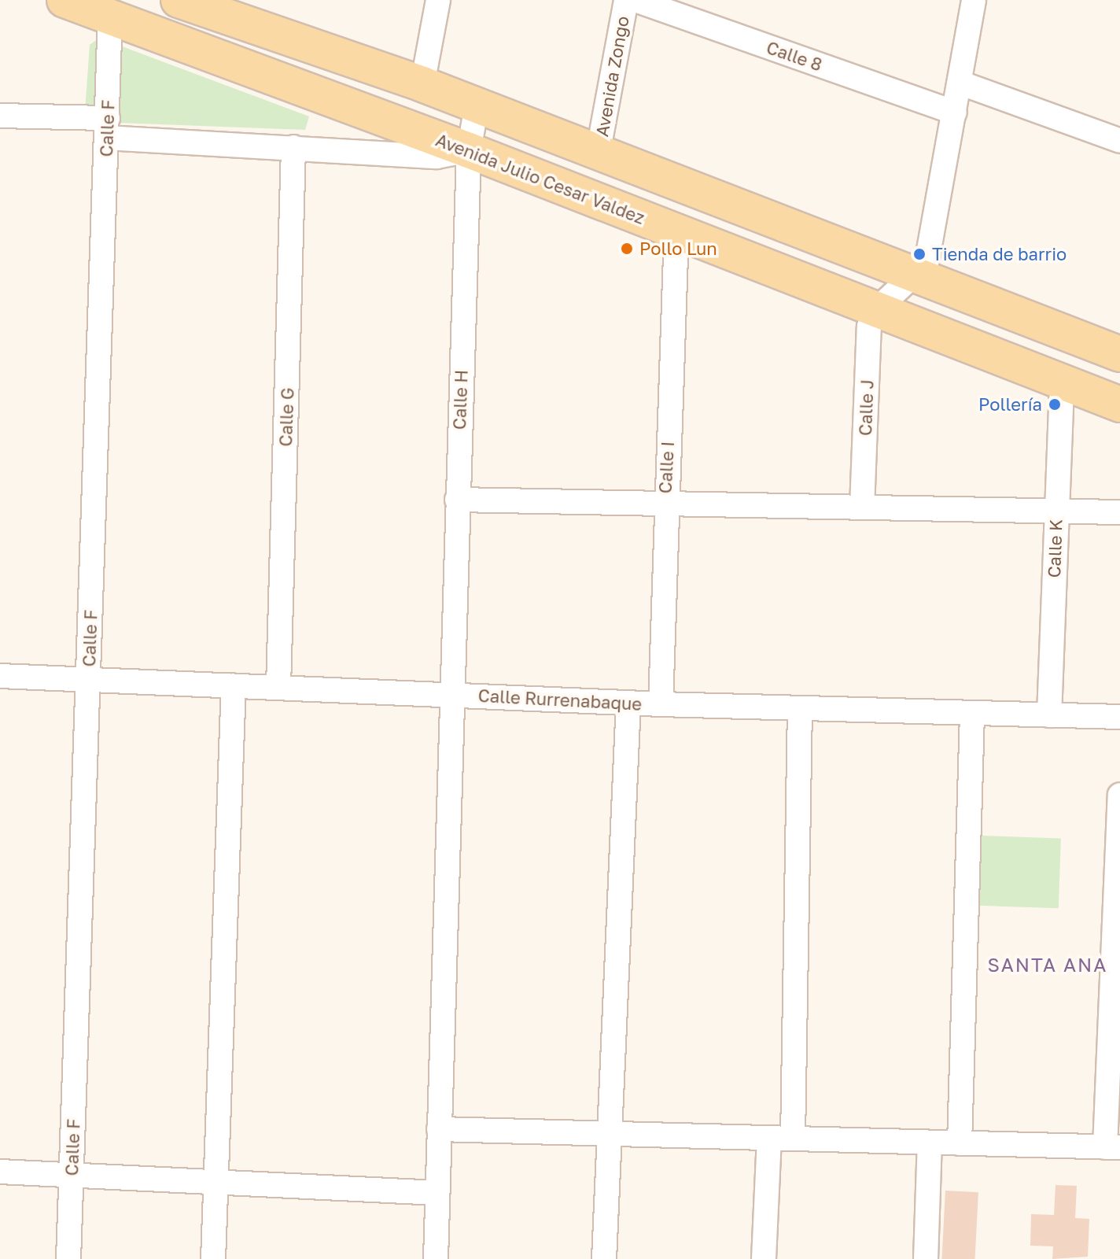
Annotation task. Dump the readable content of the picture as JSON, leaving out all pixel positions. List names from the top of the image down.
{
  "streets": {
    "main road": ["Avenida Julio Cesar Valdez"],
    "street": [
      "Calle 8",
      "Avenida Zongo",
      "Calle F",
      "Calle H",
      "Calle J",
      "Calle G",
      "Calle I",
      "Calle K",
      "Calle Rurrenabaque"
    ]
  },
  "crossings": [
    ["Calle F", "Avenida Julio Cesar Valdez"],
    ["Calle F", "Calle Rurrenabaque"],
    ["Avenida Julio Cesar Valdez", "Calle H"],
    ["Avenida Julio Cesar Valdez", "Calle J"],
    ["Avenida Julio Cesar Valdez", "Calle I"],
    ["Avenida Julio Cesar Valdez", "Calle K"],
    ["Calle H", "Calle Rurrenabaque"],
    ["Calle G", "Calle Rurrenabaque"],
    ["Calle I", "Calle Rurrenabaque"],
    ["Calle K", "Calle Rurrenabaque"]
  ],
  "districts": ["SANTA ANA"],
  "places": ["Pollo Lun", "Tienda de barrio", "Pollería"]
}
